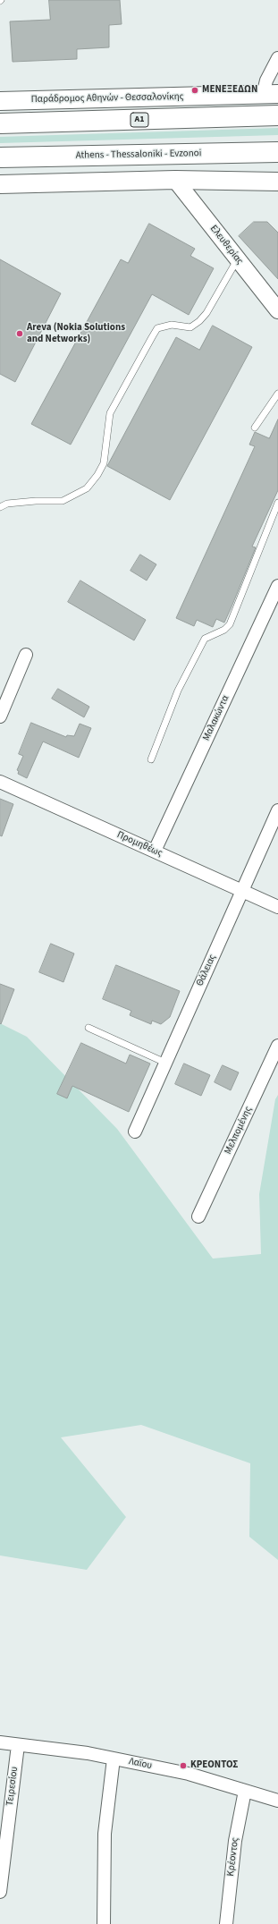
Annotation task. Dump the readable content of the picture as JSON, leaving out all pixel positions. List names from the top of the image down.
{
  "streets": {
    "highway": ["Α1", "Athens - Thessaloniki - Evzonoi"],
    "main road": ["Παράδρομος Αθηνών - Θεσσαλονίκης"],
    "street": [
      "Ελευθερίας",
      "Μαλακώντα",
      "Προμηθέως",
      "Θάλειας",
      "Μελπομένης",
      "Λαϊου",
      "Τειρεσίου",
      "Κρέοντος"
    ]
  },
  "crossings": [
    ["Μαλακώντα", "Προμηθέως"],
    ["Προμηθέως", "Θάλειας"],
    ["Λαϊου", "Τειρεσίου"],
    ["Λαϊου", "Κρέοντος"]
  ],
  "places": ["ΜΕΝΕΞΕΔΩΝ", "Areva (Nokia Solutions and Networks)", "ΚΡΕΟΝΤΟΣ"]
}
